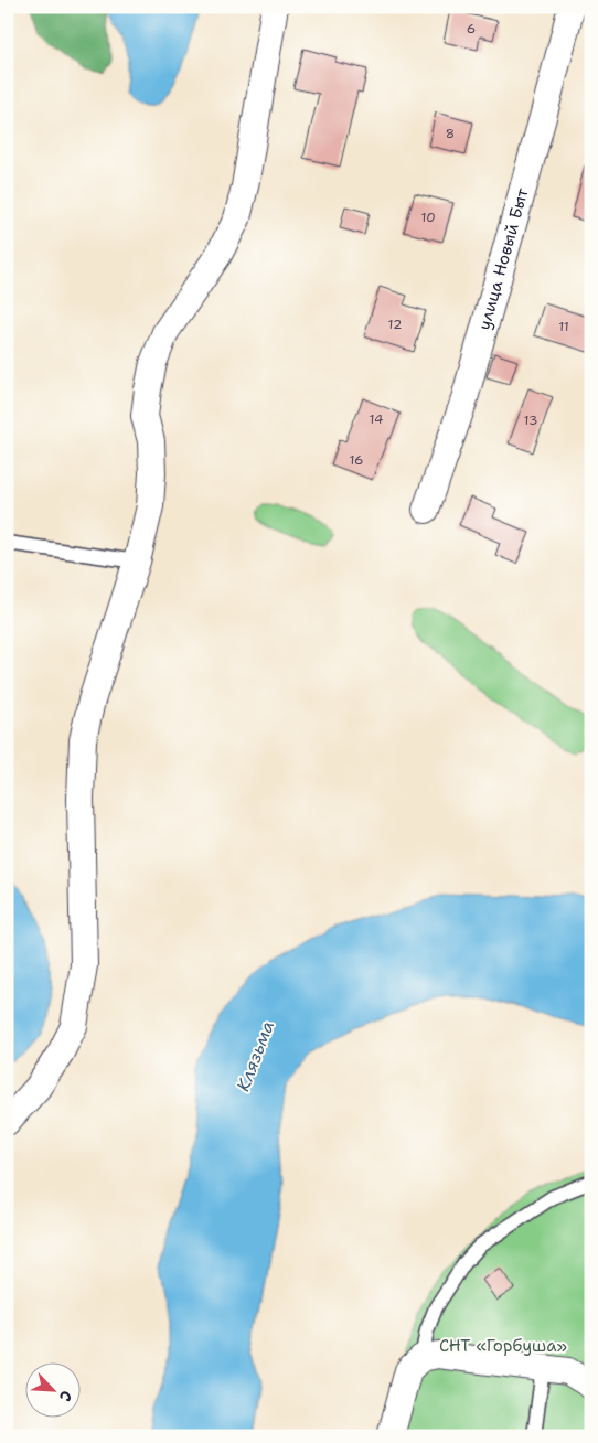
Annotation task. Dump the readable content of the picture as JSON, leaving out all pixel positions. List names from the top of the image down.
{
  "streets": {
    "street": ["улица Новый Быт"]
  },
  "water": ["Клязьма"],
  "parks": ["СНТ «Горбуша»"],
  "house_numbers": [
    "6",
    "8",
    "10",
    "12",
    "11",
    "14",
    "13",
    "16"
  ],
  "north": "bottom right"
}
